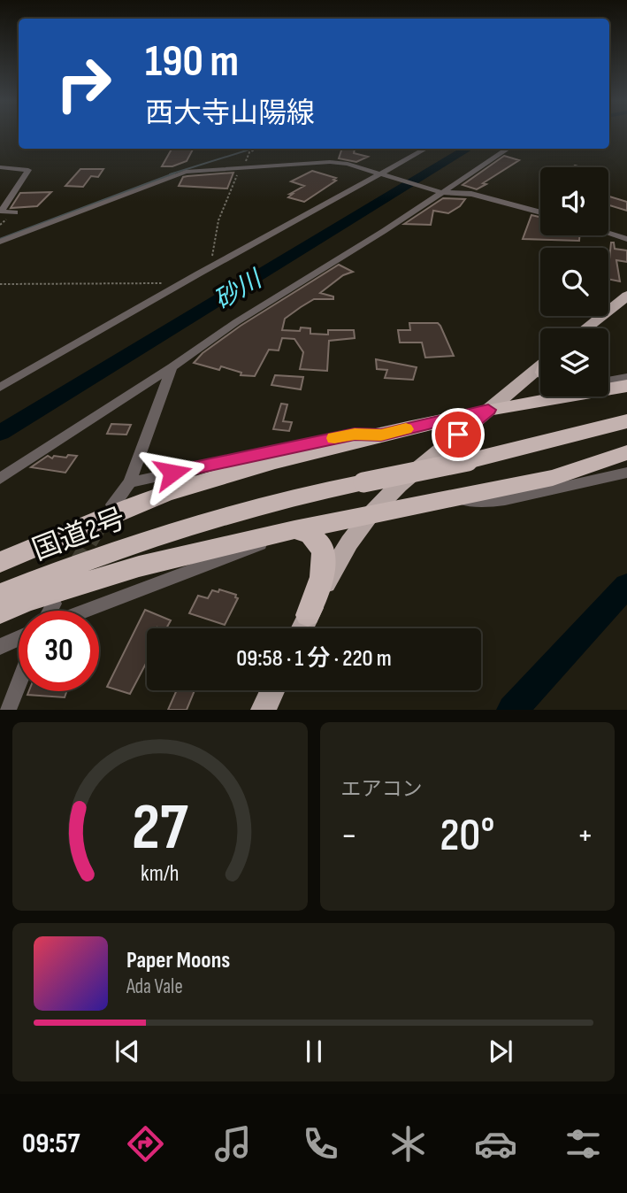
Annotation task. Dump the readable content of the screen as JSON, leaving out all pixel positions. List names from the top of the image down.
{
  "streets": {
    "highway": ["国道2号"]
  },
  "water": ["砂川"],
  "page": {
    "turn": ["190 m", "西大寺山陽線"],
    "limit": "30",
    "trip": "09:58 · 1 分 · 220 m",
    "tile": "エアコン",
    "heat": ["−", "20°", "+"],
    "song": ["Paper Moons", "Ada Vale"],
    "tabs": "09:57",
    "gauge": ["27", "km/h"]
  }
}
